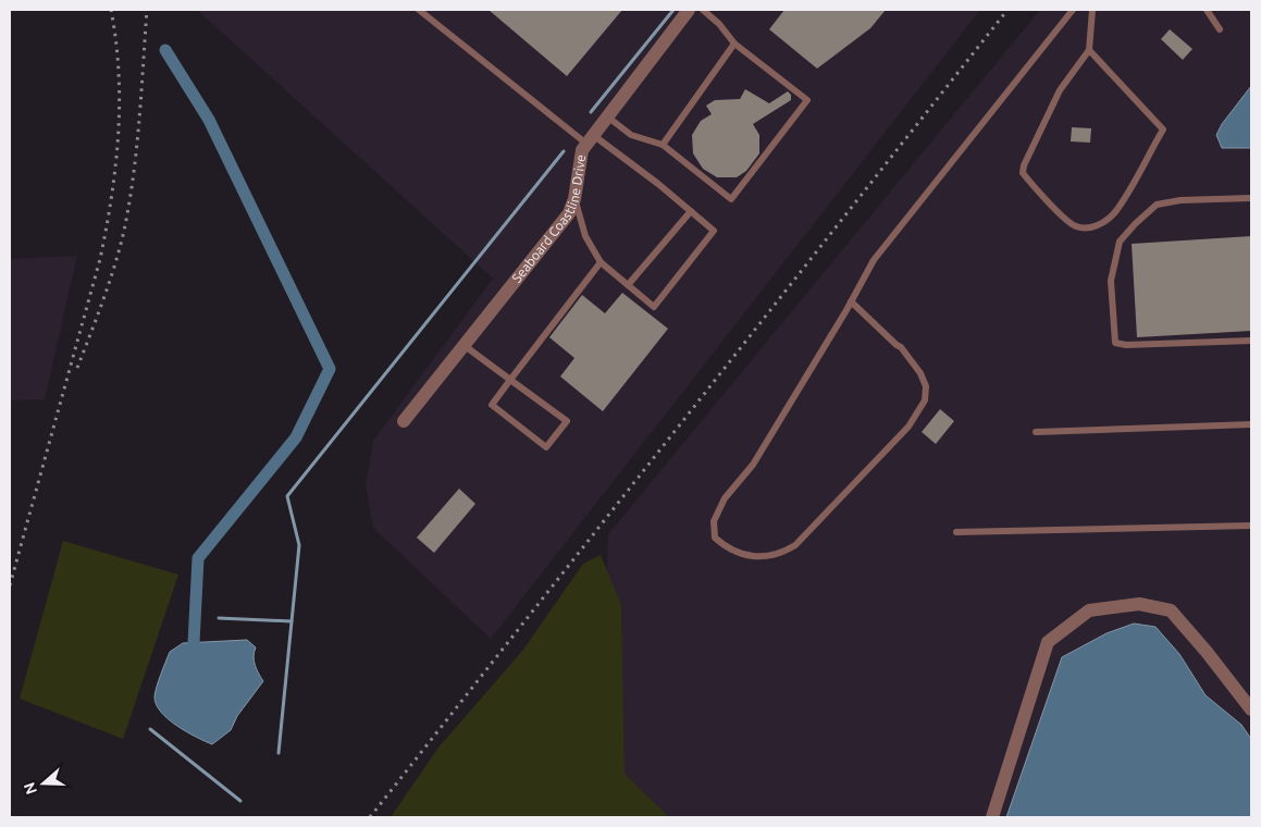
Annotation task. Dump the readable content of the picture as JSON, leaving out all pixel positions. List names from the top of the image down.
{
  "streets": {
    "street": ["Seaboard Coastline Drive"]
  },
  "north": "left"
}
